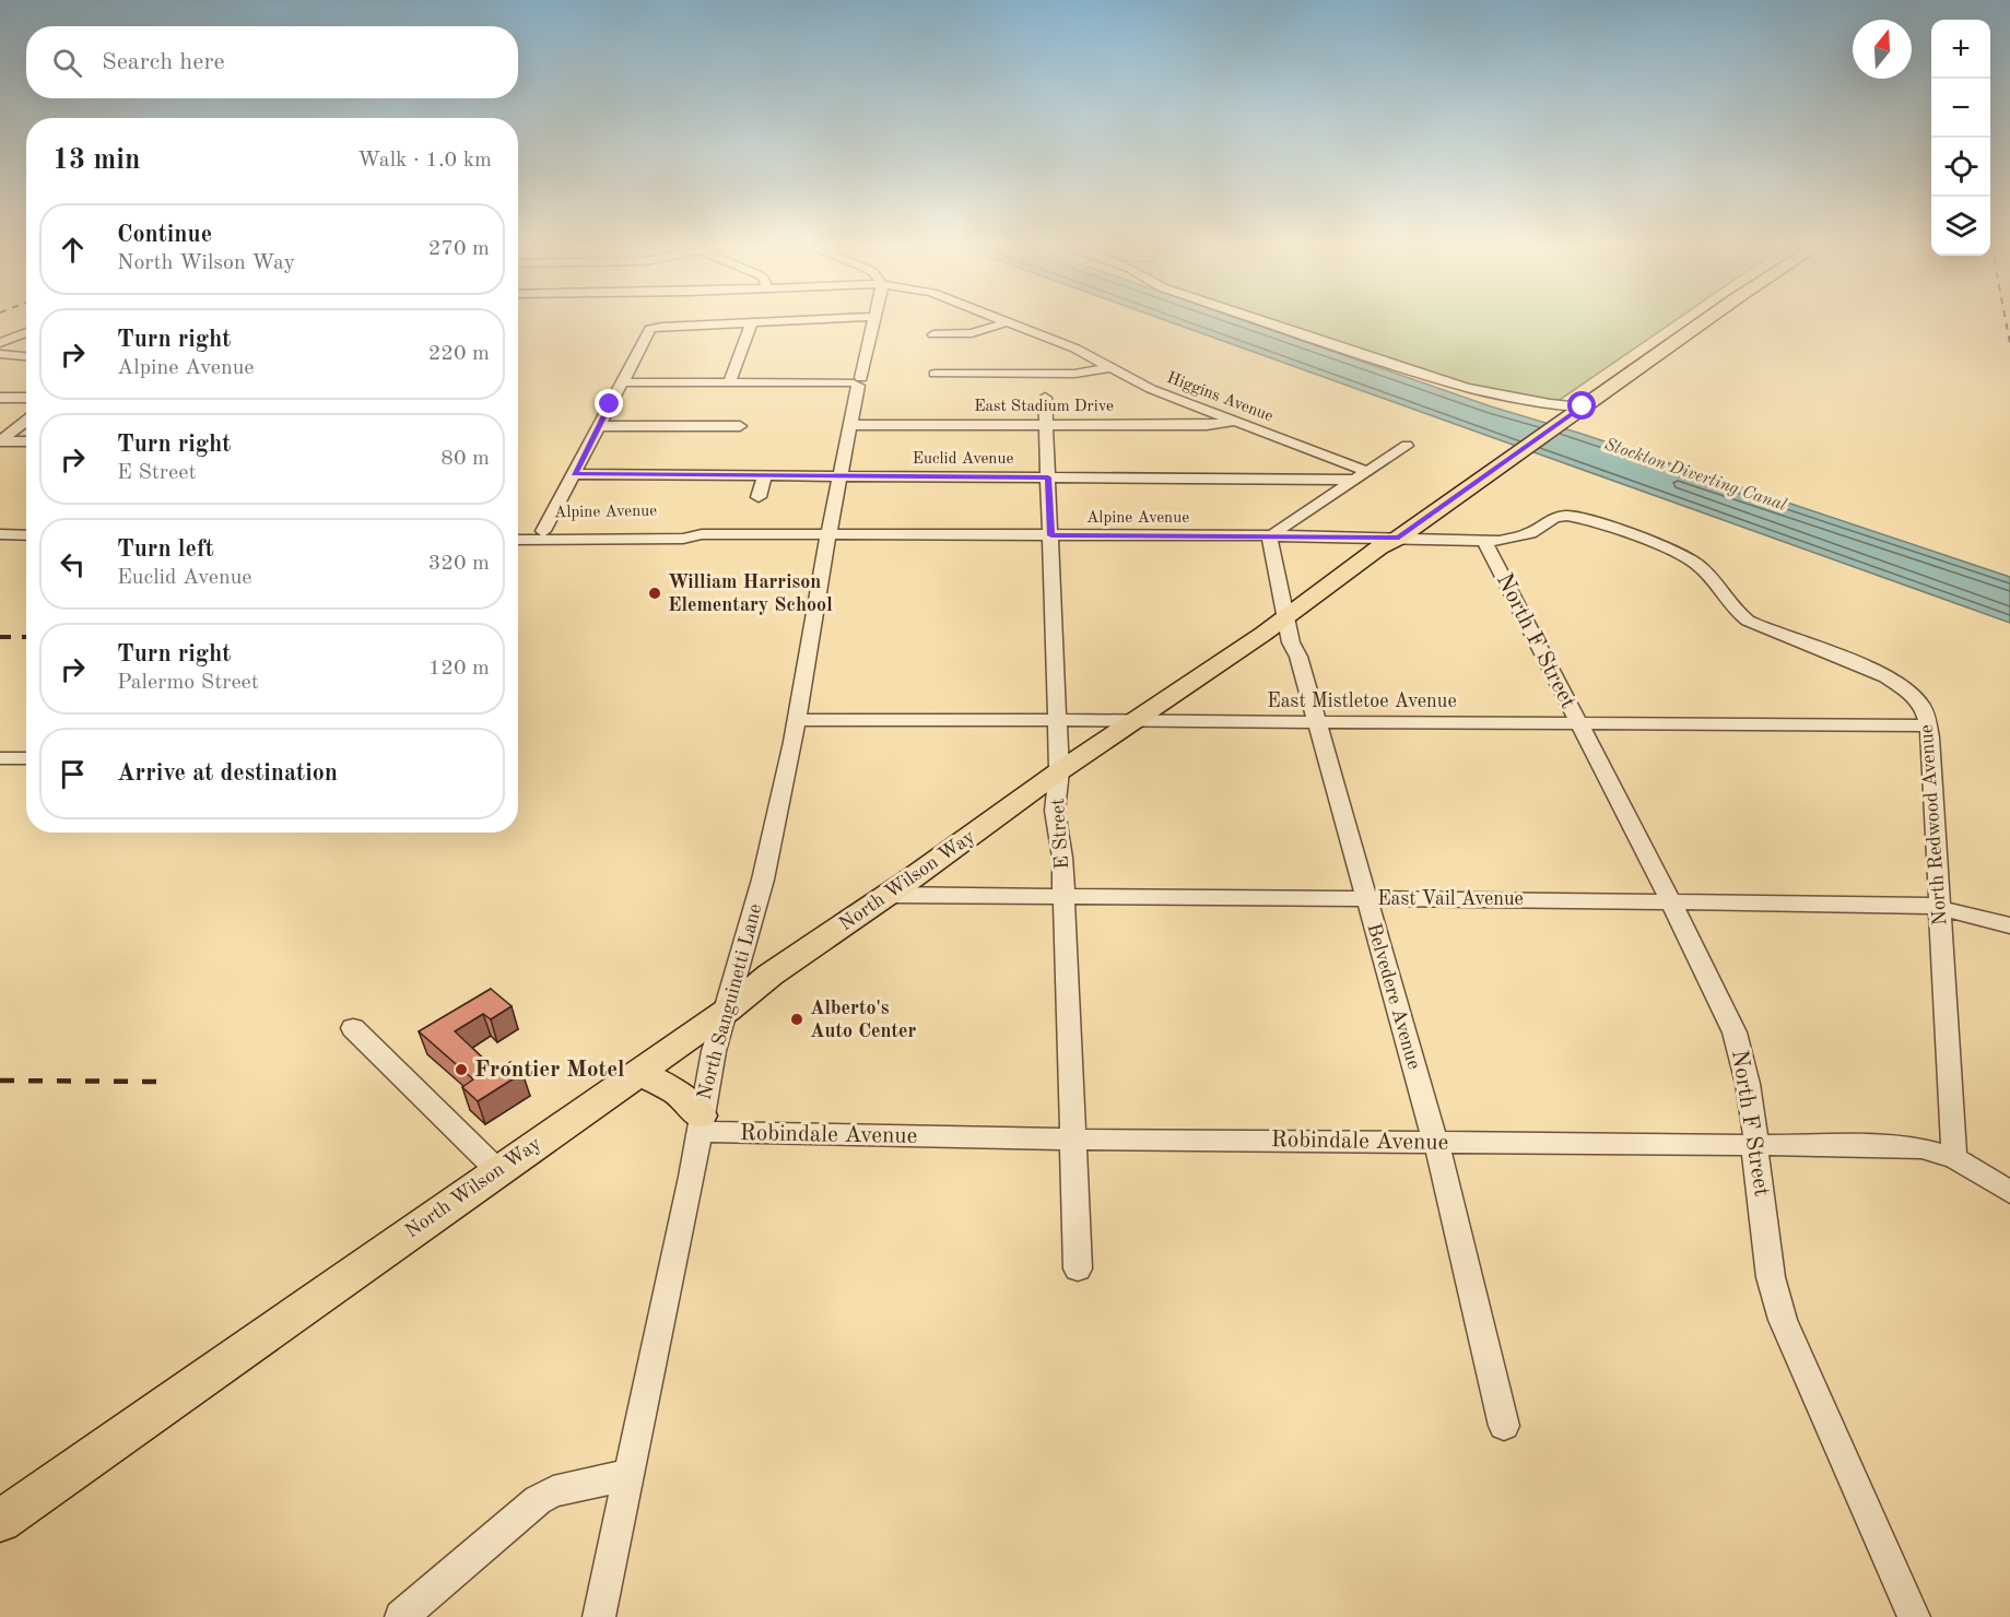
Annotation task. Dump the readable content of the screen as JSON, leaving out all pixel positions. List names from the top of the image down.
{
  "streets": {
    "main road": ["North Wilson Way"],
    "street": [
      "Higgins Avenue",
      "East Stadium Drive",
      "Euclid Avenue",
      "Alpine Avenue",
      "North F Street",
      "East Mistletoe Avenue",
      "North Redwood Avenue",
      "E Street",
      "East Vail Avenue",
      "Belvedere Avenue",
      "North Sanguinetti Lane",
      "Robindale Avenue"
    ]
  },
  "crossings": [
    ["Higgins Avenue", "East Stadium Drive"],
    ["Higgins Avenue", "Euclid Avenue"],
    ["East Stadium Drive", "E Street"],
    ["East Stadium Drive", "North Sanguinetti Lane"],
    ["Euclid Avenue", "E Street"],
    ["Euclid Avenue", "North Sanguinetti Lane"],
    ["Alpine Avenue", "North F Street"],
    ["Alpine Avenue", "North Redwood Avenue"],
    ["Alpine Avenue", "E Street"],
    ["Alpine Avenue", "North Wilson Way"],
    ["Alpine Avenue", "Belvedere Avenue"],
    ["Alpine Avenue", "North Sanguinetti Lane"],
    ["North F Street", "East Mistletoe Avenue"],
    ["North F Street", "East Vail Avenue"],
    ["North F Street", "Robindale Avenue"],
    ["East Mistletoe Avenue", "North Redwood Avenue"],
    ["East Mistletoe Avenue", "E Street"],
    ["East Mistletoe Avenue", "North Wilson Way"],
    ["East Mistletoe Avenue", "Belvedere Avenue"],
    ["East Mistletoe Avenue", "North Sanguinetti Lane"],
    ["North Redwood Avenue", "East Vail Avenue"],
    ["North Redwood Avenue", "Robindale Avenue"],
    ["E Street", "North Wilson Way"],
    ["E Street", "East Vail Avenue"],
    ["E Street", "Robindale Avenue"],
    ["North Wilson Way", "East Vail Avenue"],
    ["North Wilson Way", "Belvedere Avenue"],
    ["North Wilson Way", "North Sanguinetti Lane"],
    ["East Vail Avenue", "Belvedere Avenue"],
    ["Belvedere Avenue", "Robindale Avenue"],
    ["North Sanguinetti Lane", "Robindale Avenue"]
  ],
  "water": ["Stockton Diverting Canal"],
  "places": ["William Harrison Elementary School", "Alberto's Auto Center", "Frontier Motel"],
  "north": "top",
  "page": {
    "map_buttons": ["+", "−"],
    "search": "Search here",
    "heading": ["13 min", "Walk · 1.0 km"],
    "list": [
      ["Continue", "North Wilson Way", "270 m"],
      ["Turn right", "Alpine Avenue", "220 m"],
      ["Turn right", "E Street", "80 m"],
      ["Turn left", "Euclid Avenue", "320 m"],
      ["Turn right", "Palermo Street", "120 m"],
      "Arrive at destination"
    ]
  }
}
